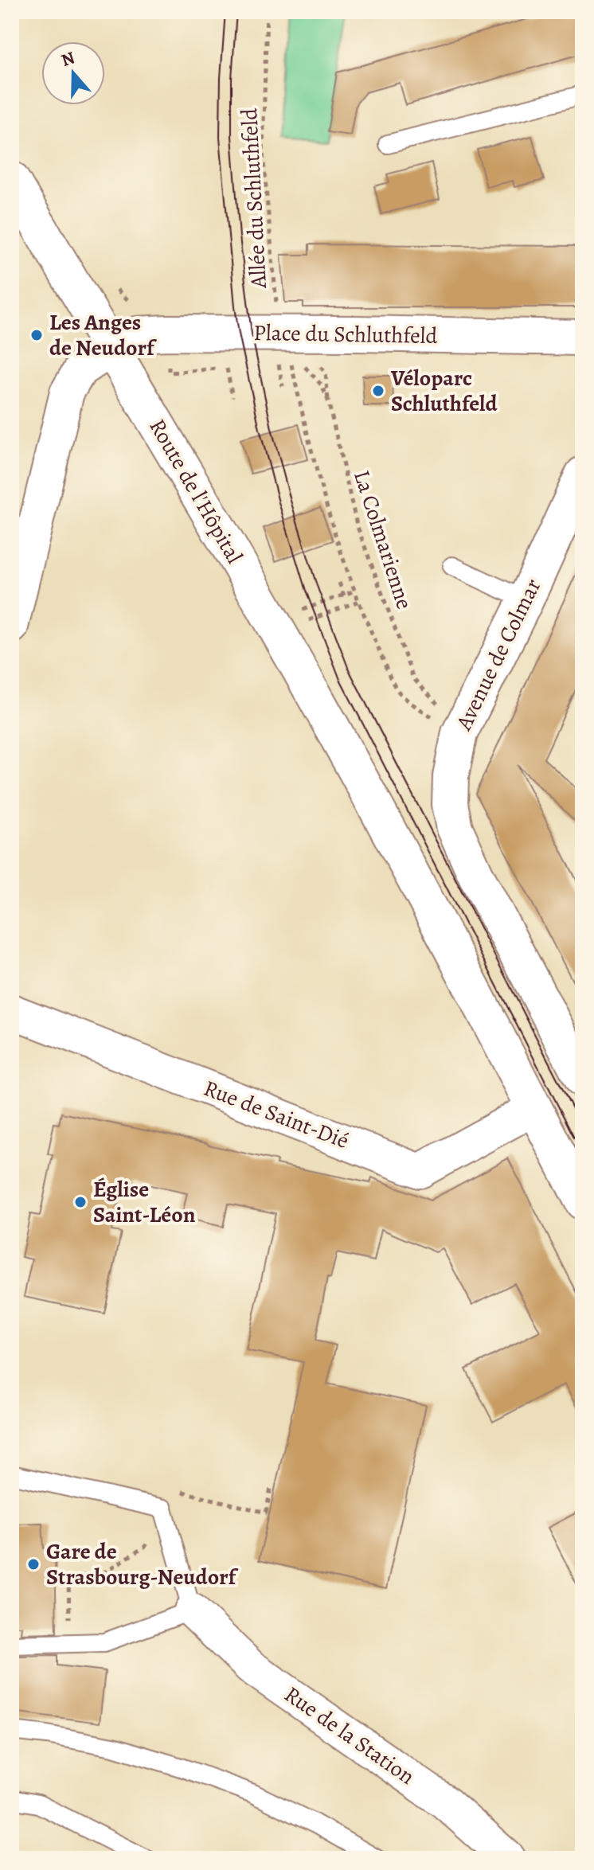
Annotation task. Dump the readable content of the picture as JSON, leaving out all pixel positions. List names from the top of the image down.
{
  "streets": {
    "main road": ["Place du Schluthfeld", "Route de l'Hôpital", "Avenue de Colmar"],
    "street": ["Rue de Saint-Dié", "Rue de la Station"],
    "path": ["Allée du Schluthfeld", "La Colmarienne"]
  },
  "crossings": [
    ["Place du Schluthfeld", "Route de l'Hôpital"],
    ["Route de l'Hôpital", "Rue de Saint-Dié"],
    ["La Colmarienne", "Avenue de Colmar"]
  ],
  "places": [
    "Les Anges de Neudorf",
    "Véloparc Schluthfeld",
    "Église Saint-Léon",
    "Gare de Strasbourg-Neudorf"
  ],
  "north": "top"
}
